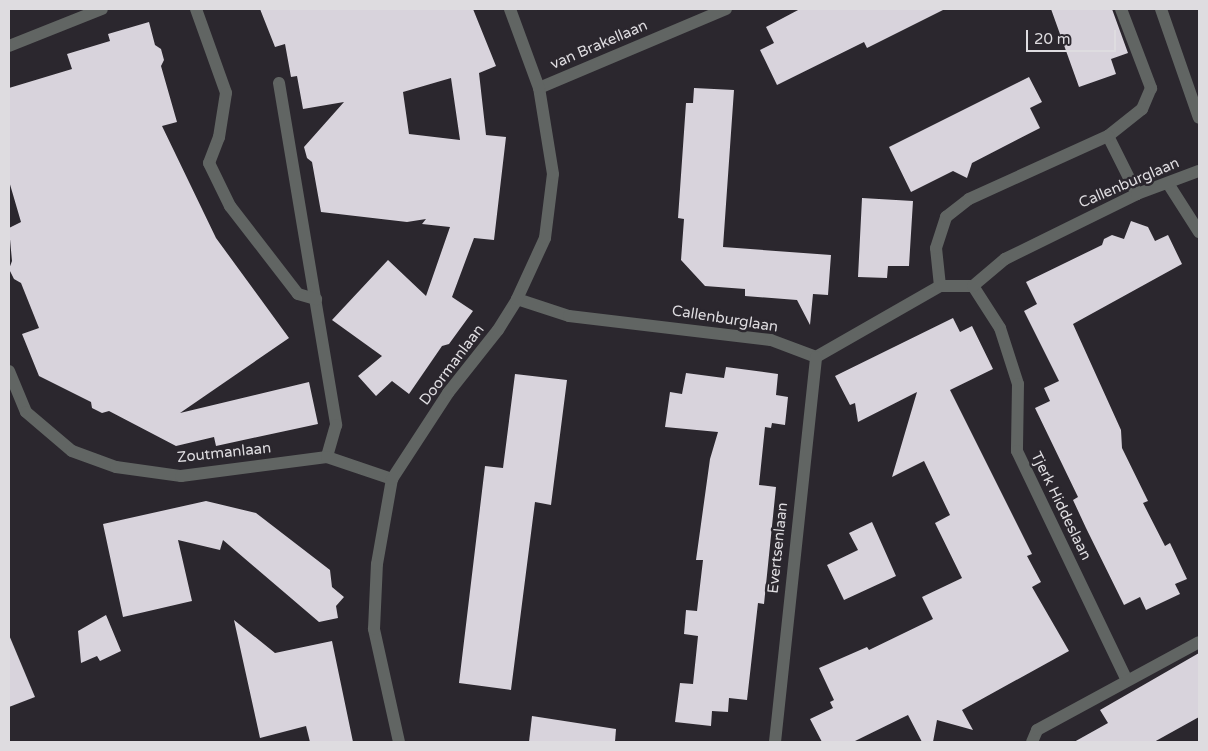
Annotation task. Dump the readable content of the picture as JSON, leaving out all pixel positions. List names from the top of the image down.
{
  "streets": {
    "street": [
      "van Brakellaan",
      "Callenburglaan",
      "Doormanlaan",
      "Zoutmanlaan",
      "Tjerk Hiddeslaan",
      "Evertsenlaan"
    ]
  },
  "crossings": [
    ["van Brakellaan", "Doormanlaan"],
    ["Callenburglaan", "Doormanlaan"],
    ["Callenburglaan", "Tjerk Hiddeslaan"],
    ["Callenburglaan", "Evertsenlaan"],
    ["Doormanlaan", "Zoutmanlaan"]
  ],
  "scale_bar": "20 m"
}
